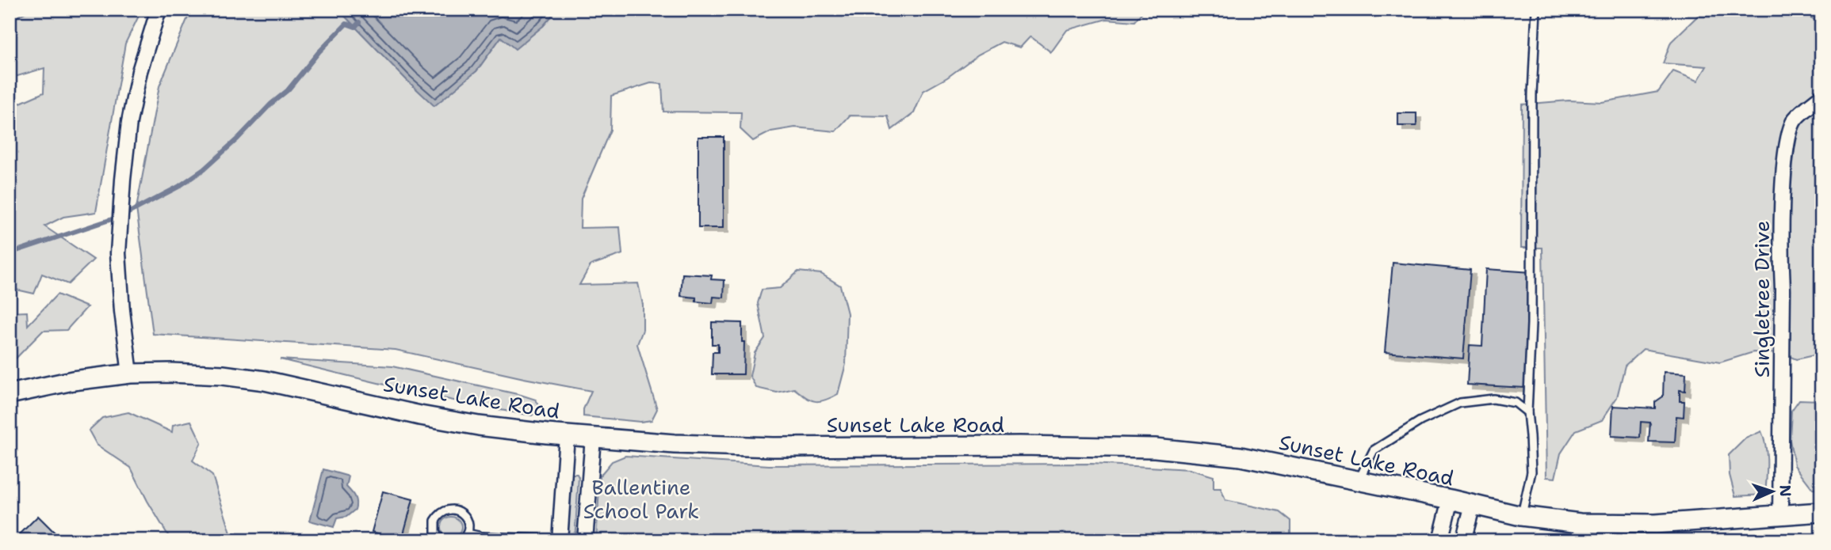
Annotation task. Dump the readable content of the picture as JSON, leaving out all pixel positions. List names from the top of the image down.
{
  "streets": {
    "main road": ["Sunset Lake Road"],
    "street": ["Singletree Drive"]
  },
  "crossings": [
    ["Singletree Drive", "Sunset Lake Road"]
  ],
  "parks": ["Ballentine School Park"],
  "north": "right"
}
